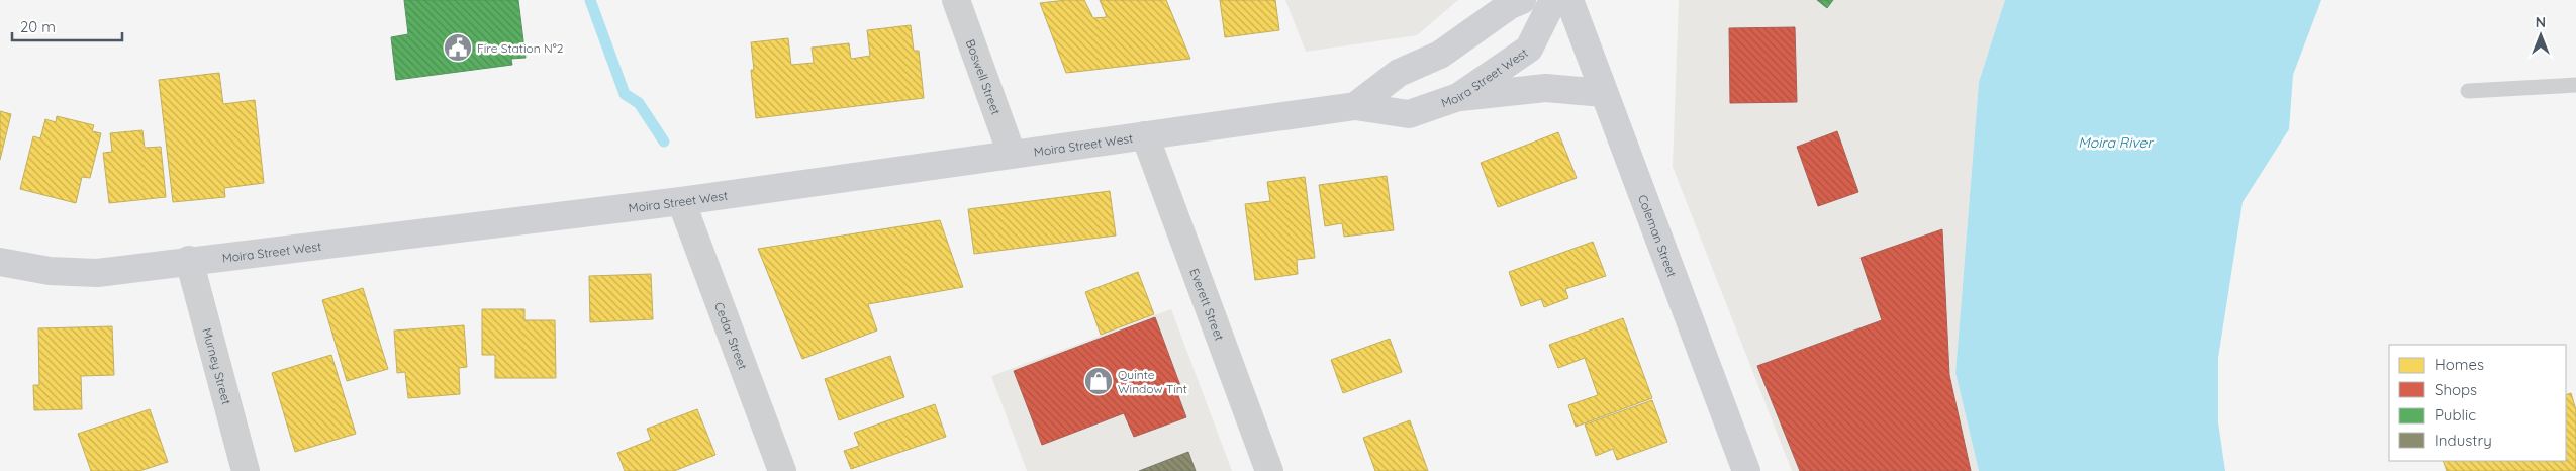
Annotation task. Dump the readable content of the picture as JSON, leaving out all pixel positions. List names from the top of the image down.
{
  "streets": {
    "main road": ["Moira Street West", "Coleman Street"],
    "street": [
      "Boswell Street",
      "Everett Street",
      "Cedar Street",
      "Murney Street"
    ]
  },
  "crossings": [
    ["Moira Street West", "Boswell Street"],
    ["Moira Street West", "Everett Street"],
    ["Moira Street West", "Cedar Street"],
    ["Moira Street West", "Murney Street"]
  ],
  "water": ["Moira River"],
  "places": {
    "public building": ["Fire Station N°2"],
    "shop": ["Quinte Window Tint"]
  },
  "legend": [
    "Homes",
    "Shops",
    "Public",
    "Industry"
  ],
  "scale_bar": "20 m",
  "north": "top"
}
